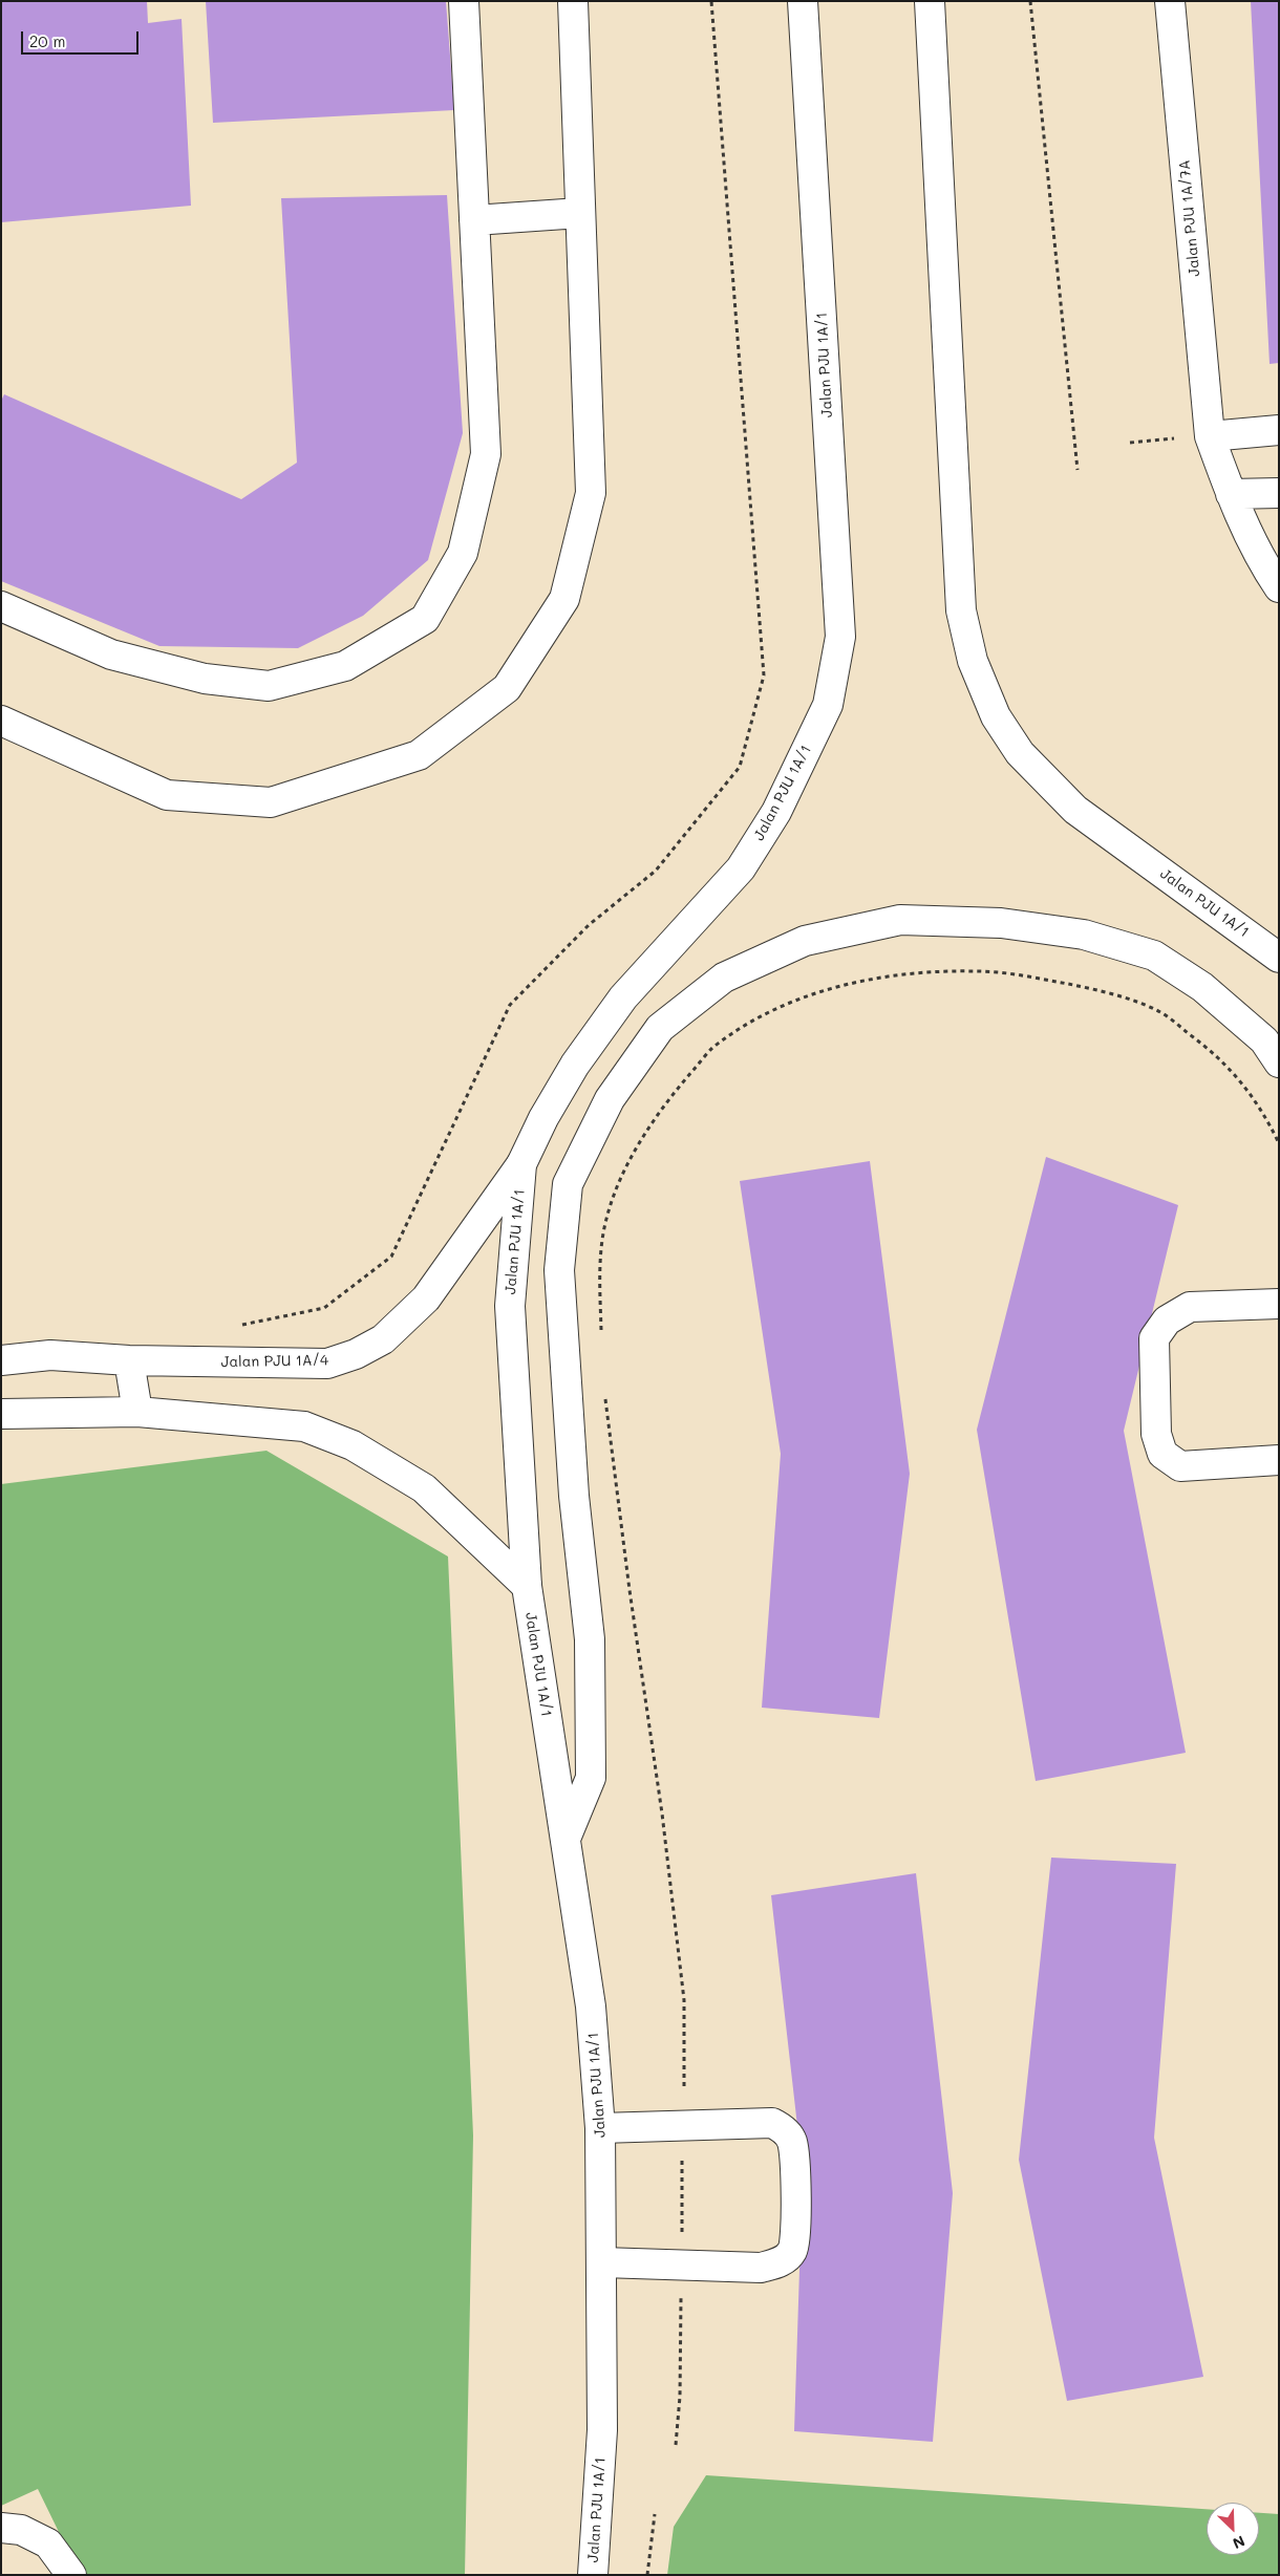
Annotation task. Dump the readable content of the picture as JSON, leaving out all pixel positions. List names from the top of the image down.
{
  "streets": {
    "main road": ["Jalan PJU 1A/7A", "Jalan PJU 1A/1", "Jalan PJU 1A/4"]
  },
  "crossings": [
    ["Jalan PJU 1A/1", "Jalan PJU 1A/4"]
  ],
  "scale_bar": "20 m",
  "north": "bottom right"
}
